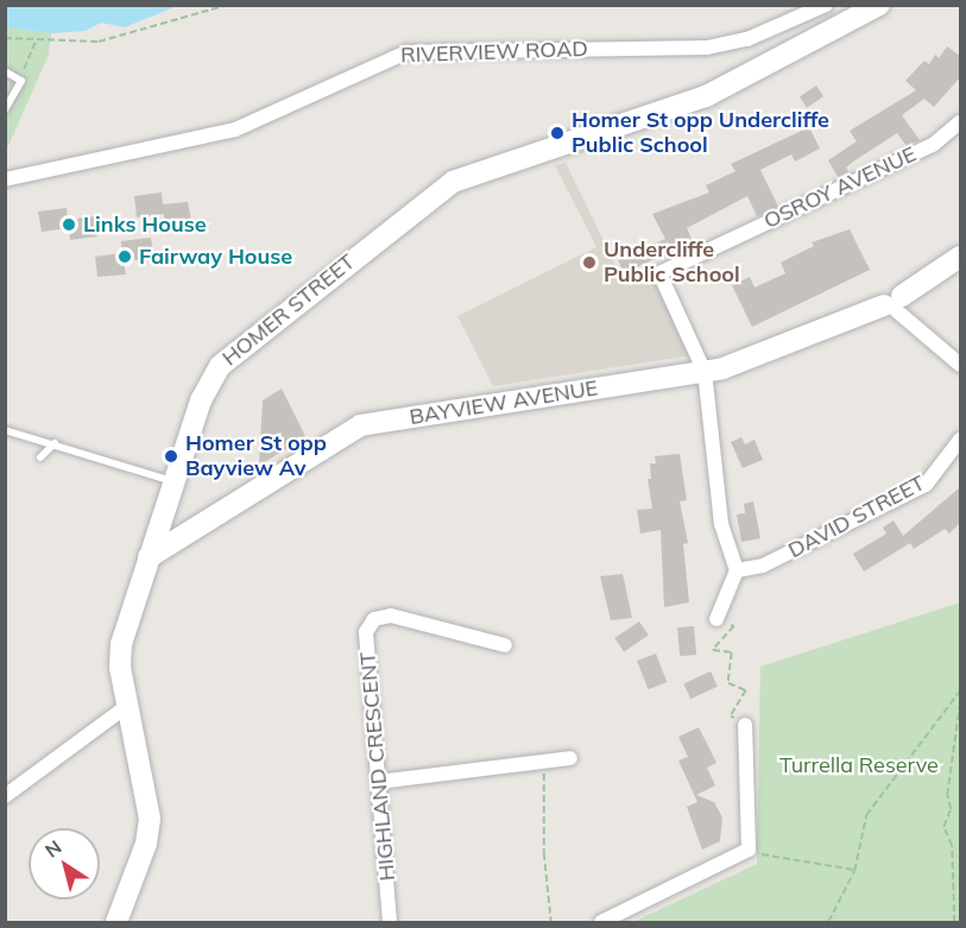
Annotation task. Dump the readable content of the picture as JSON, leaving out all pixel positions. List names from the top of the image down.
{
  "streets": {
    "main road": ["HOMER STREET", "BAYVIEW AVENUE"],
    "street": [
      "RIVERVIEW ROAD",
      "OSROY AVENUE",
      "DAVID STREET",
      "HIGHLAND CRESCENT"
    ]
  },
  "crossings": [
    ["OSROY AVENUE", "BAYVIEW AVENUE"],
    ["HOMER STREET", "BAYVIEW AVENUE"]
  ],
  "parks": ["Turrella Reserve"],
  "places": [
    "Homer St opp Undercliffe Public School",
    "Links House",
    "Fairway House",
    "Undercliffe Public School",
    "Homer St opp Bayview Av"
  ],
  "north": "top left"
}
